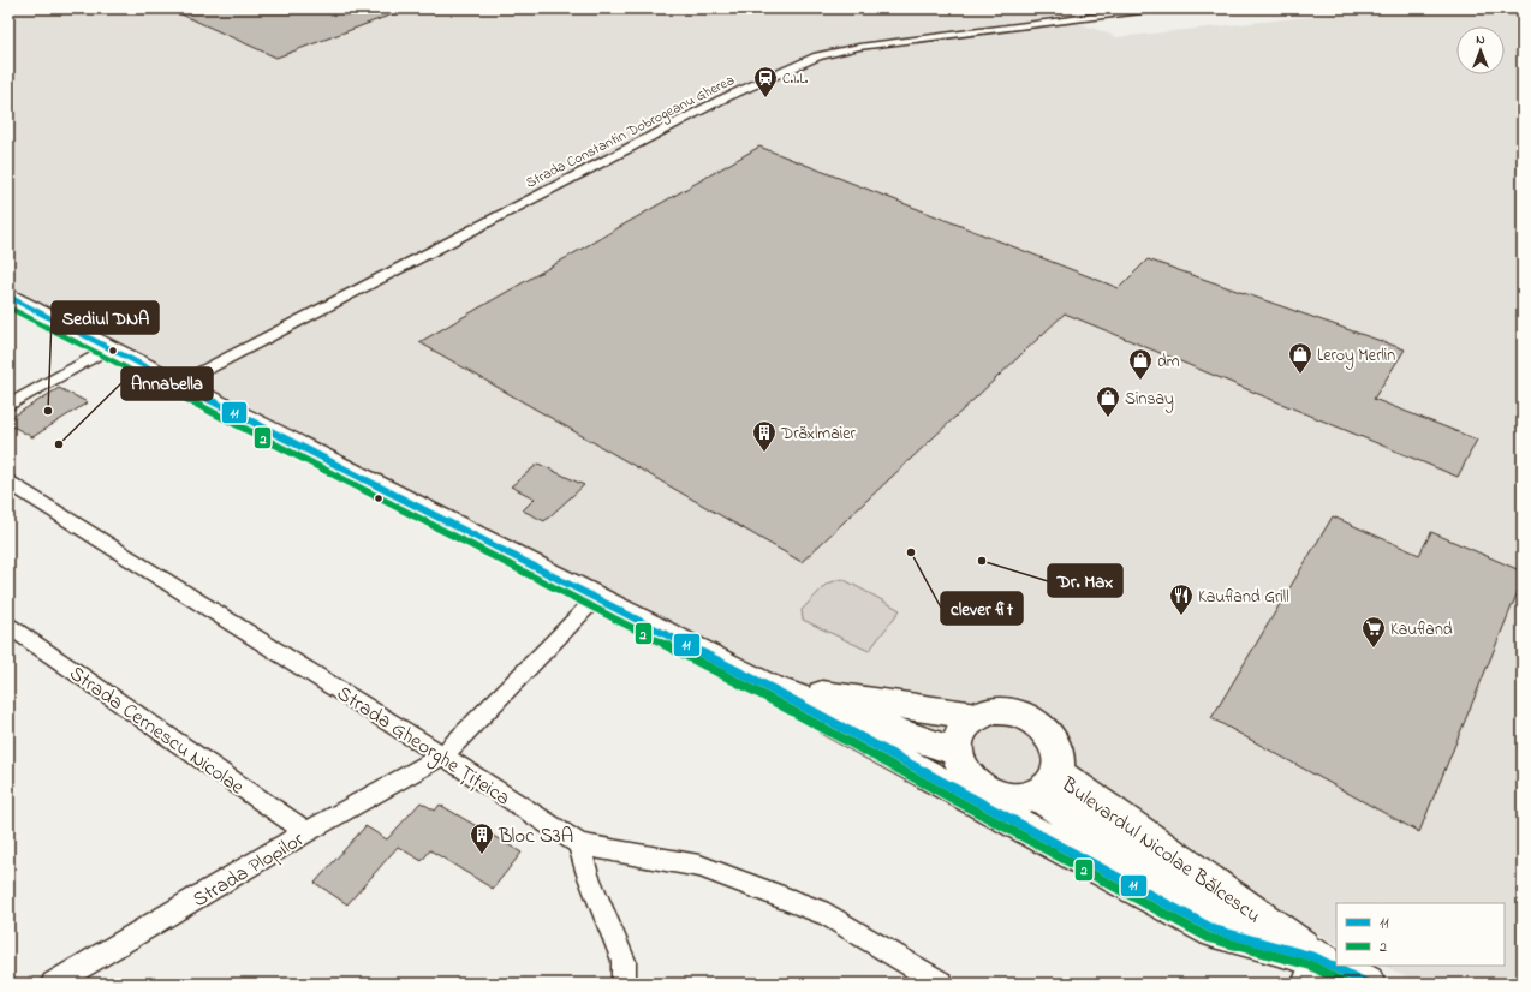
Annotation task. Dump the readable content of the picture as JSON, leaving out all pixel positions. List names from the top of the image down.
{
  "streets": {
    "main road": ["Bulevardul Nicolae Bălcescu"],
    "street": [
      "Strada Constantin Dobrogeanu Gherea",
      "Strada Cernescu Nicolae",
      "Strada Gheorghe Țițeica",
      "Strada Plopilor"
    ]
  },
  "crossings": [
    ["Strada Cernescu Nicolae", "Strada Plopilor"],
    ["Strada Gheorghe Țițeica", "Strada Plopilor"]
  ],
  "places": {
    "station": ["C.I.L."],
    "shop": ["Leroy Merlin", "dm", "Sinsay"],
    "other": [
      "Sediul DNA",
      "Annabella",
      "clever fit",
      "Dr. Max"
    ],
    "building": ["Dräxlmaier", "Bloc S3A"],
    "restaurant": ["Kaufland Grill"],
    "supermarket": ["Kaufland"]
  },
  "lines": ["transit line 11", "transit line 2"],
  "legend": ["11", "2"],
  "north": "top"
}
